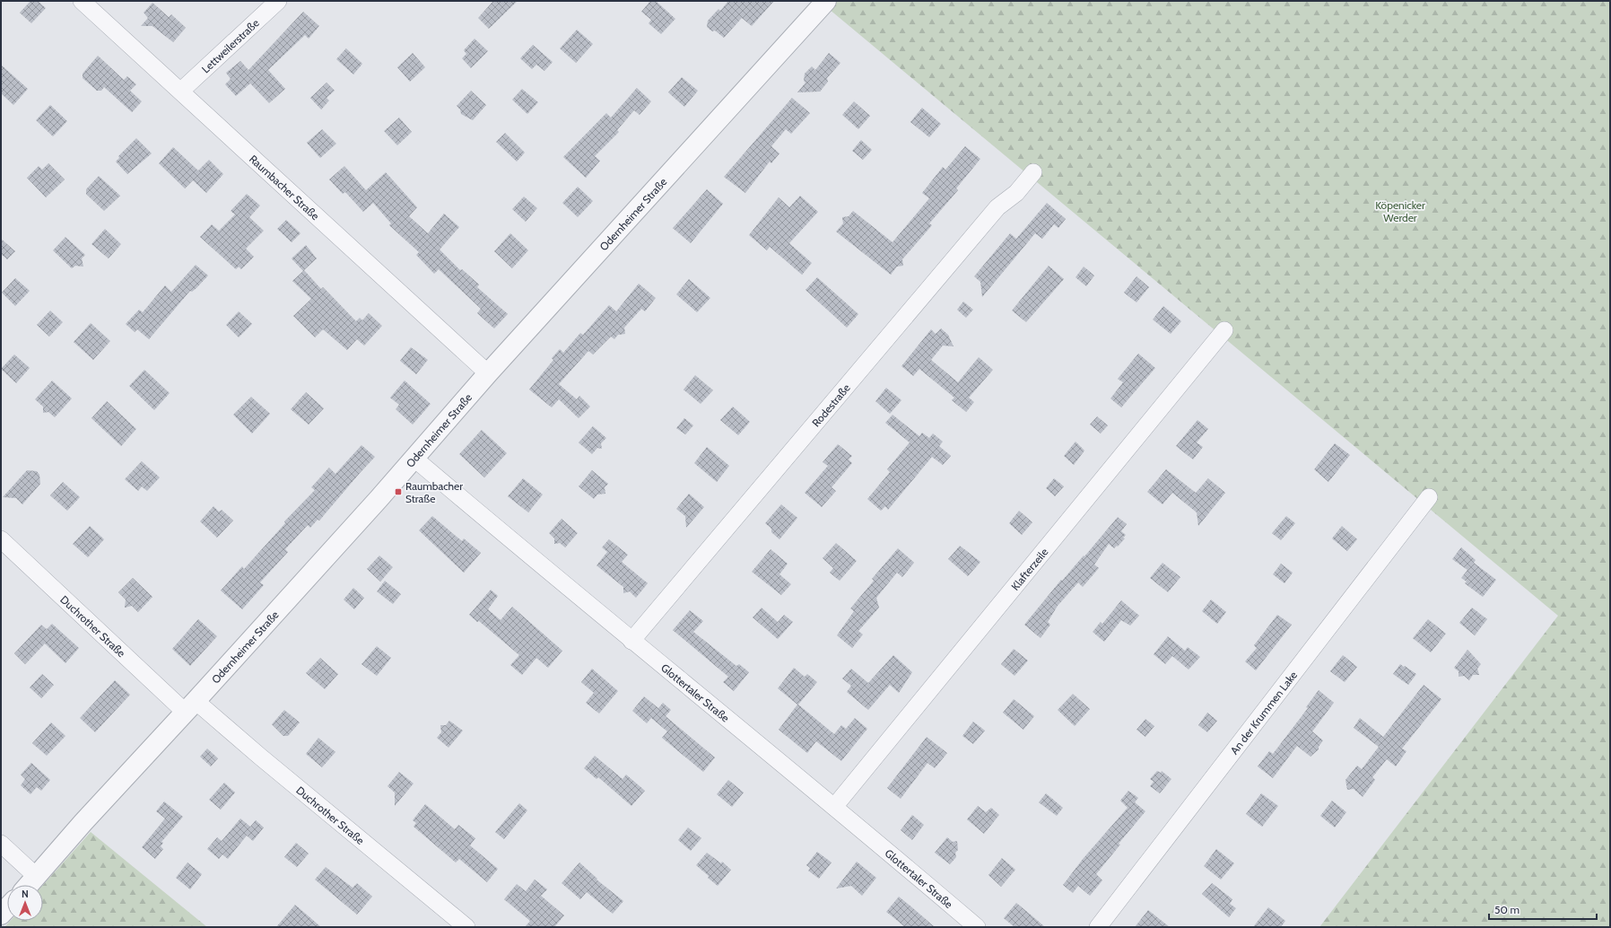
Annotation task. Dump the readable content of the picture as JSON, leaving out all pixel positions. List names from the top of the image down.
{
  "streets": {
    "street": [
      "Lettweilerstraße",
      "Raumbacher Straße",
      "Odernheimer Straße",
      "Rodestraße",
      "Klafterzeile",
      "Duchrother Straße",
      "Glottertaler Straße",
      "An der Krummen Lake"
    ]
  },
  "crossings": [
    ["Lettweilerstraße", "Raumbacher Straße"],
    ["Raumbacher Straße", "Odernheimer Straße"],
    ["Odernheimer Straße", "Duchrother Straße"],
    ["Odernheimer Straße", "Glottertaler Straße"],
    ["Rodestraße", "Glottertaler Straße"],
    ["Klafterzeile", "Glottertaler Straße"]
  ],
  "parks": ["Köpenicker Werder"],
  "places": {
    "transit": ["Raumbacher Straße"]
  },
  "scale_bar": "50 m",
  "north": "top"
}
